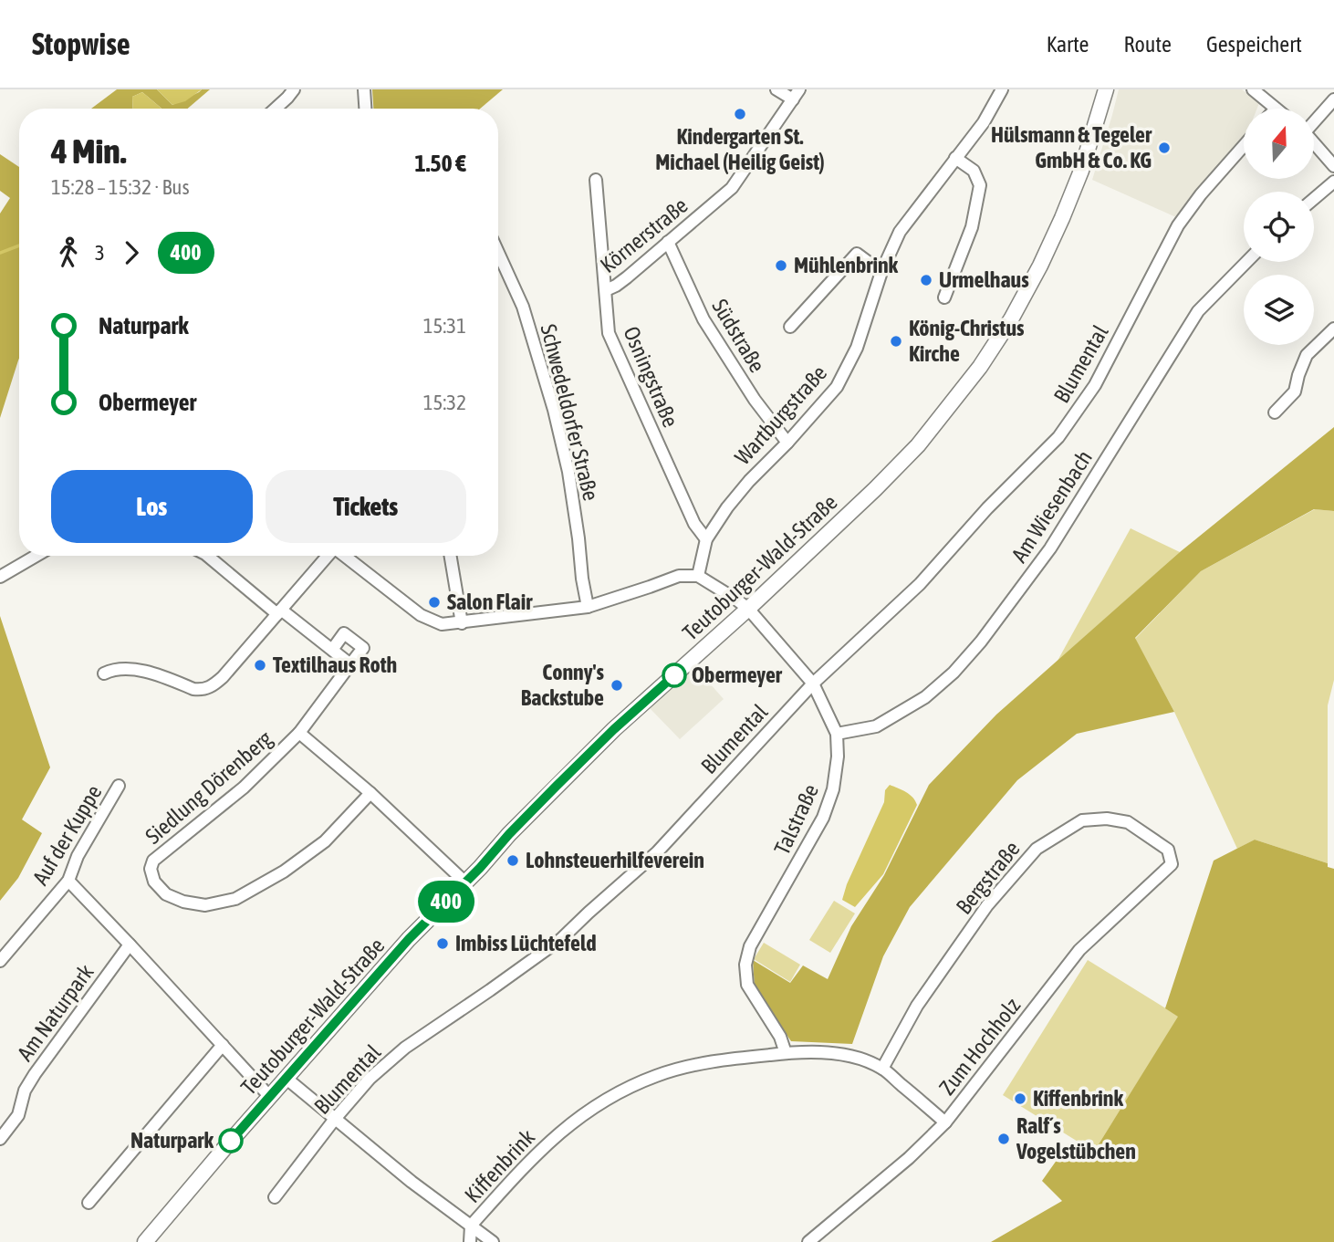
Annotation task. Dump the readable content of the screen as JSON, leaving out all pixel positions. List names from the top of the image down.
{
  "streets": {
    "main road": ["Teutoburger-Wald-Straße"],
    "street": [
      "Körnerstraße",
      "Südstraße",
      "Blumental",
      "Osningstraße",
      "Schwedeldorfer Straße",
      "Wartburgstraße",
      "Am Wiesenbach",
      "Siedlung Dörenberg",
      "Talstraße",
      "Auf der Kuppe",
      "Bergstraße",
      "Am Naturpark",
      "Zum Hochholz",
      "Kiffenbrink"
    ]
  },
  "crossings": [
    ["Körnerstraße", "Südstraße"],
    ["Körnerstraße", "Osningstraße"],
    ["Südstraße", "Wartburgstraße"],
    ["Blumental", "Talstraße"],
    ["Blumental", "Kiffenbrink"],
    ["Osningstraße", "Wartburgstraße"],
    ["Wartburgstraße", "Talstraße"],
    ["Am Wiesenbach", "Talstraße"],
    ["Teutoburger-Wald-Straße", "Siedlung Dörenberg"],
    ["Teutoburger-Wald-Straße", "Talstraße"],
    ["Teutoburger-Wald-Straße", "Kiffenbrink"],
    ["Talstraße", "Kiffenbrink"],
    ["Bergstraße", "Zum Hochholz"],
    ["Bergstraße", "Kiffenbrink"],
    ["Zum Hochholz", "Kiffenbrink"]
  ],
  "places": [
    "Kindergarten St. Michael (Heilig Geist)",
    "Hülsmann & Tegeler GmbH & Co. KG",
    "Mühlenbrink",
    "Urmelhaus",
    "König-Christus Kirche",
    "Salon Flair",
    "Textilhaus Roth",
    "Obermeyer",
    "Conny's Backstube",
    "Lohnsteuerhilfeverein",
    "Imbiss Lüchtefeld",
    "Kiffenbrink",
    "Ralf´s Vogelstübchen",
    "Naturpark"
  ],
  "lines": ["bus line 400"],
  "north": "top",
  "page": {
    "header": "Stopwise",
    "nav": ["Karte", "Route", "Gespeichert"],
    "on_map": "400",
    "heading": ["4 Min.", "15:28 – 15:32 · Bus", "1.50 €"],
    "legs": ["3", "400"],
    "list": [
      {
        "name": "Naturpark",
        "value": "15:31"
      },
      {
        "name": "Obermeyer",
        "value": "15:32"
      }
    ],
    "buttons": ["Los", "Tickets"]
  }
}
